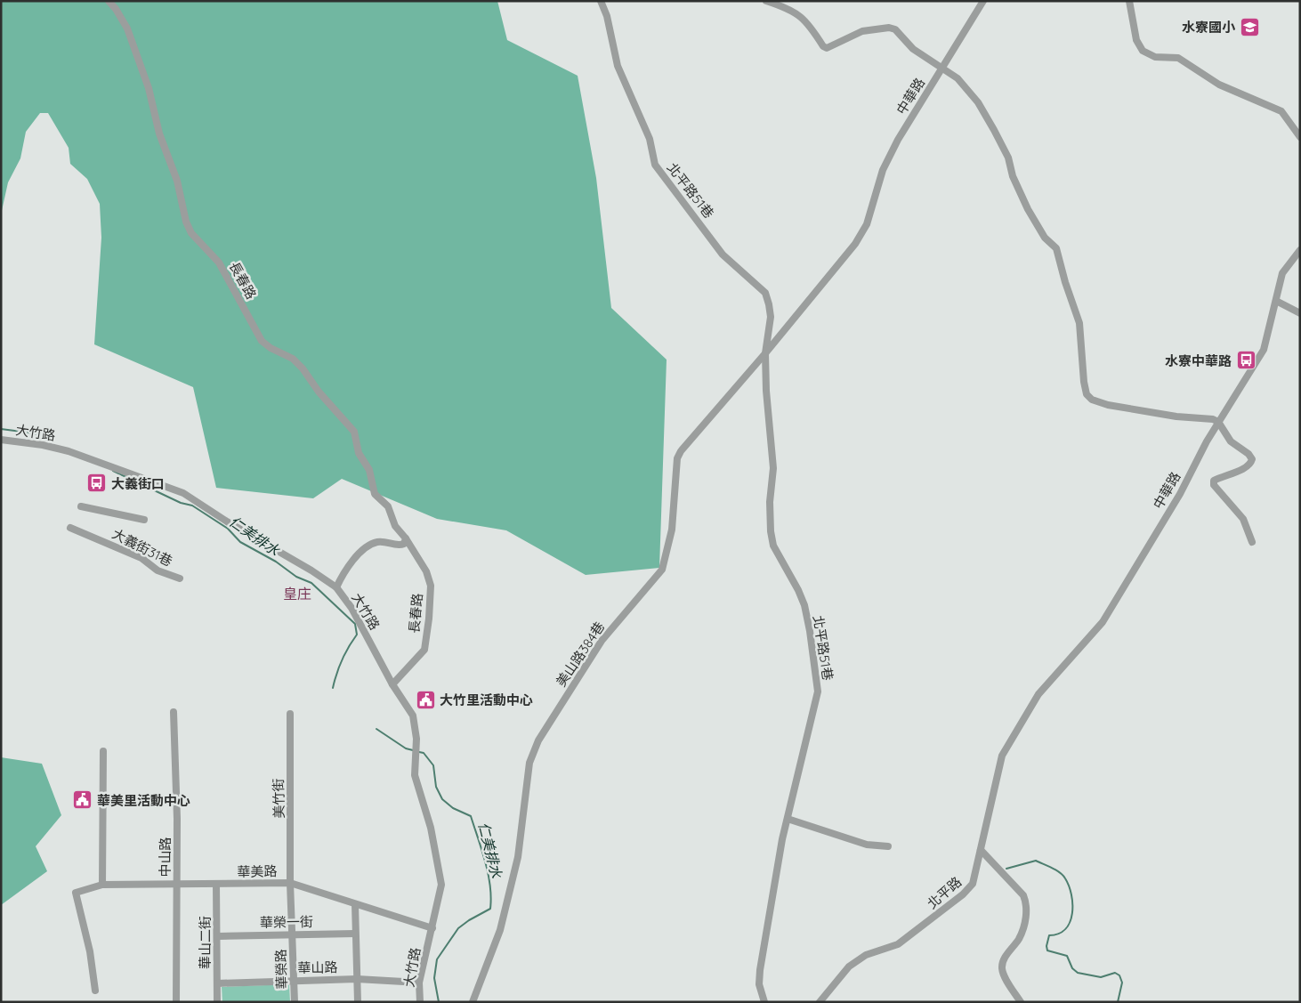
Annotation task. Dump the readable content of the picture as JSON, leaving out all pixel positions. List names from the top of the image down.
{
  "streets": {
    "street": [
      "中華路",
      "北平路51巷",
      "長春路",
      "大竹路",
      "大義街31巷",
      "美山路384巷",
      "美竹街",
      "中山路",
      "華美路",
      "北平路",
      "華榮一街",
      "華山二街",
      "華山路",
      "華榮路"
    ]
  },
  "crossings": [
    ["中華路", "北平路51巷"],
    ["中華路", "美山路384巷"],
    ["中華路", "北平路"],
    ["北平路51巷", "美山路384巷"],
    ["長春路", "大竹路"],
    ["大竹路", "華美路"],
    ["大竹路", "華山路"],
    ["美竹街", "華美路"],
    ["美竹街", "華榮路"],
    ["中山路", "華美路"],
    ["華美路", "華山二街"],
    ["華美路", "華榮路"],
    ["華榮一街", "華山二街"],
    ["華榮一街", "華榮路"],
    ["華山二街", "華山路"],
    ["華山路", "華榮路"]
  ],
  "districts": ["皇庄"],
  "water": ["仁美排水"],
  "places": {
    "school or university": ["水寮國小"],
    "bus stop": ["水寮中華路", "大義街口"],
    "public building": ["大竹里活動中心", "華美里活動中心"]
  }
}
